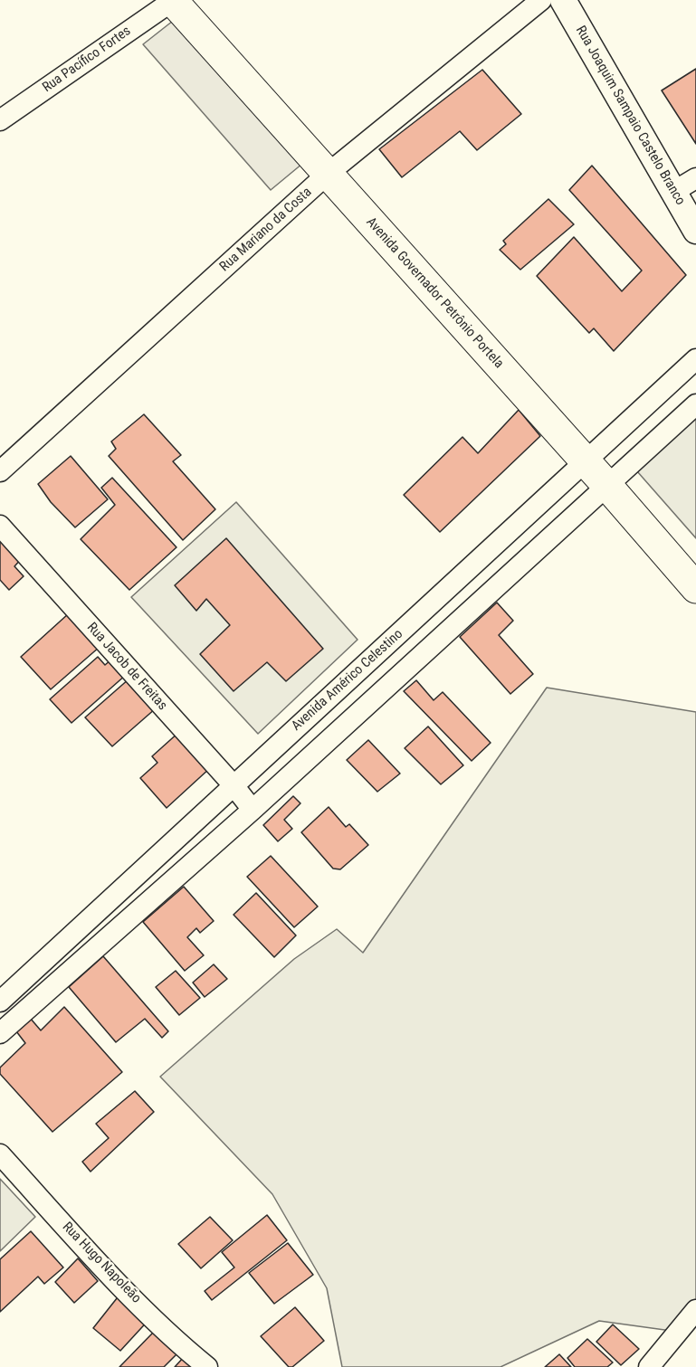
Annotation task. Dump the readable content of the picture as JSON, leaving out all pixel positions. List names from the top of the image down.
{
  "streets": {
    "main road": ["Avenida Governador Petrônio Portela"],
    "street": [
      "Rua Pacífico Fortes",
      "Rua Joaquim Sampaio Castelo Branco",
      "Rua Mariano da Costa",
      "Rua Jacob de Freitas",
      "Avenida Américo Celestino",
      "Rua Hugo Napoleão"
    ]
  },
  "crossings": [
    ["Rua Pacífico Fortes", "Avenida Governador Petrônio Portela"],
    ["Rua Mariano da Costa", "Avenida Governador Petrônio Portela"],
    ["Avenida Governador Petrônio Portela", "Avenida Américo Celestino"],
    ["Rua Jacob de Freitas", "Avenida Américo Celestino"]
  ]
}
